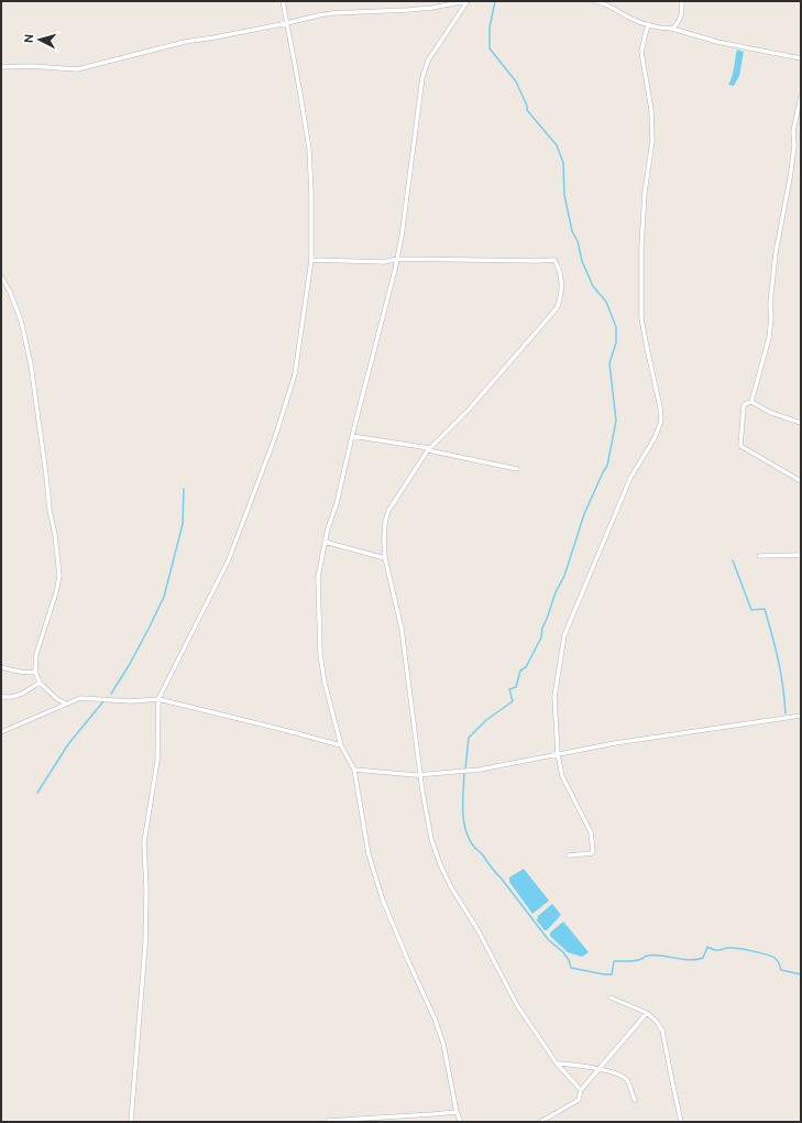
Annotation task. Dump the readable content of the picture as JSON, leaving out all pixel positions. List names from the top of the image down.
{
  "north": "left"
}
